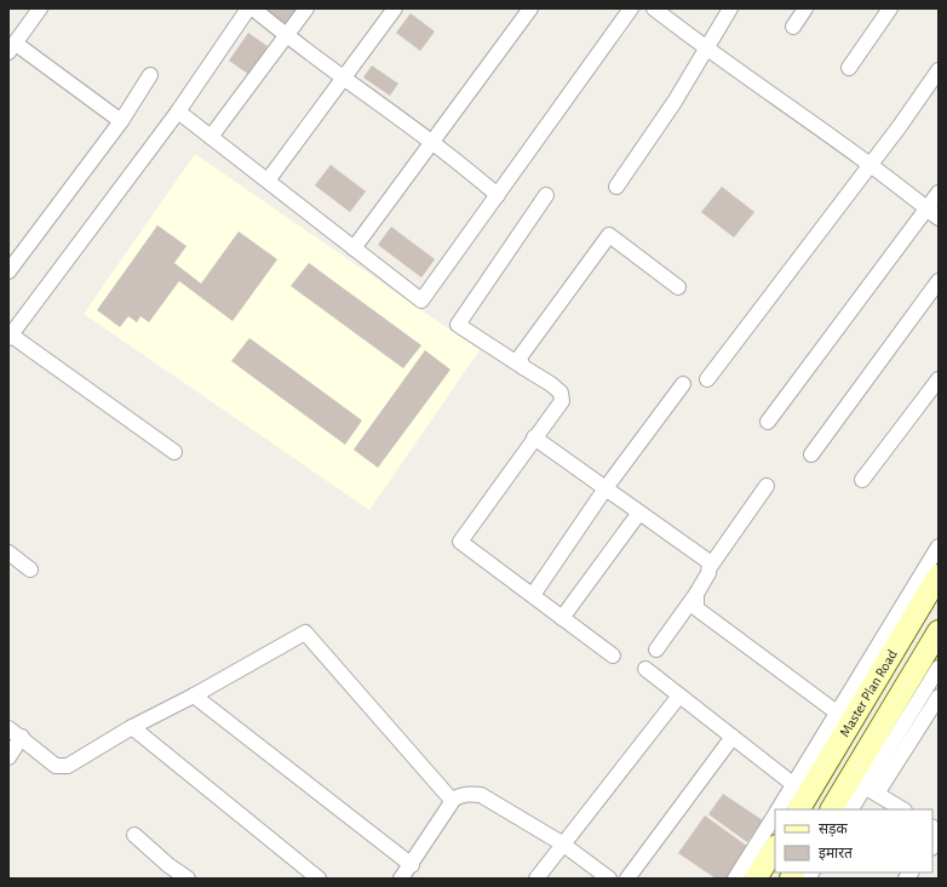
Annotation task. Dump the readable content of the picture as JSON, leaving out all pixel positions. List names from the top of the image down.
{
  "streets": {
    "main road": ["Master Plan Road"]
  },
  "legend": ["सड़क", "इमारत"]
}
